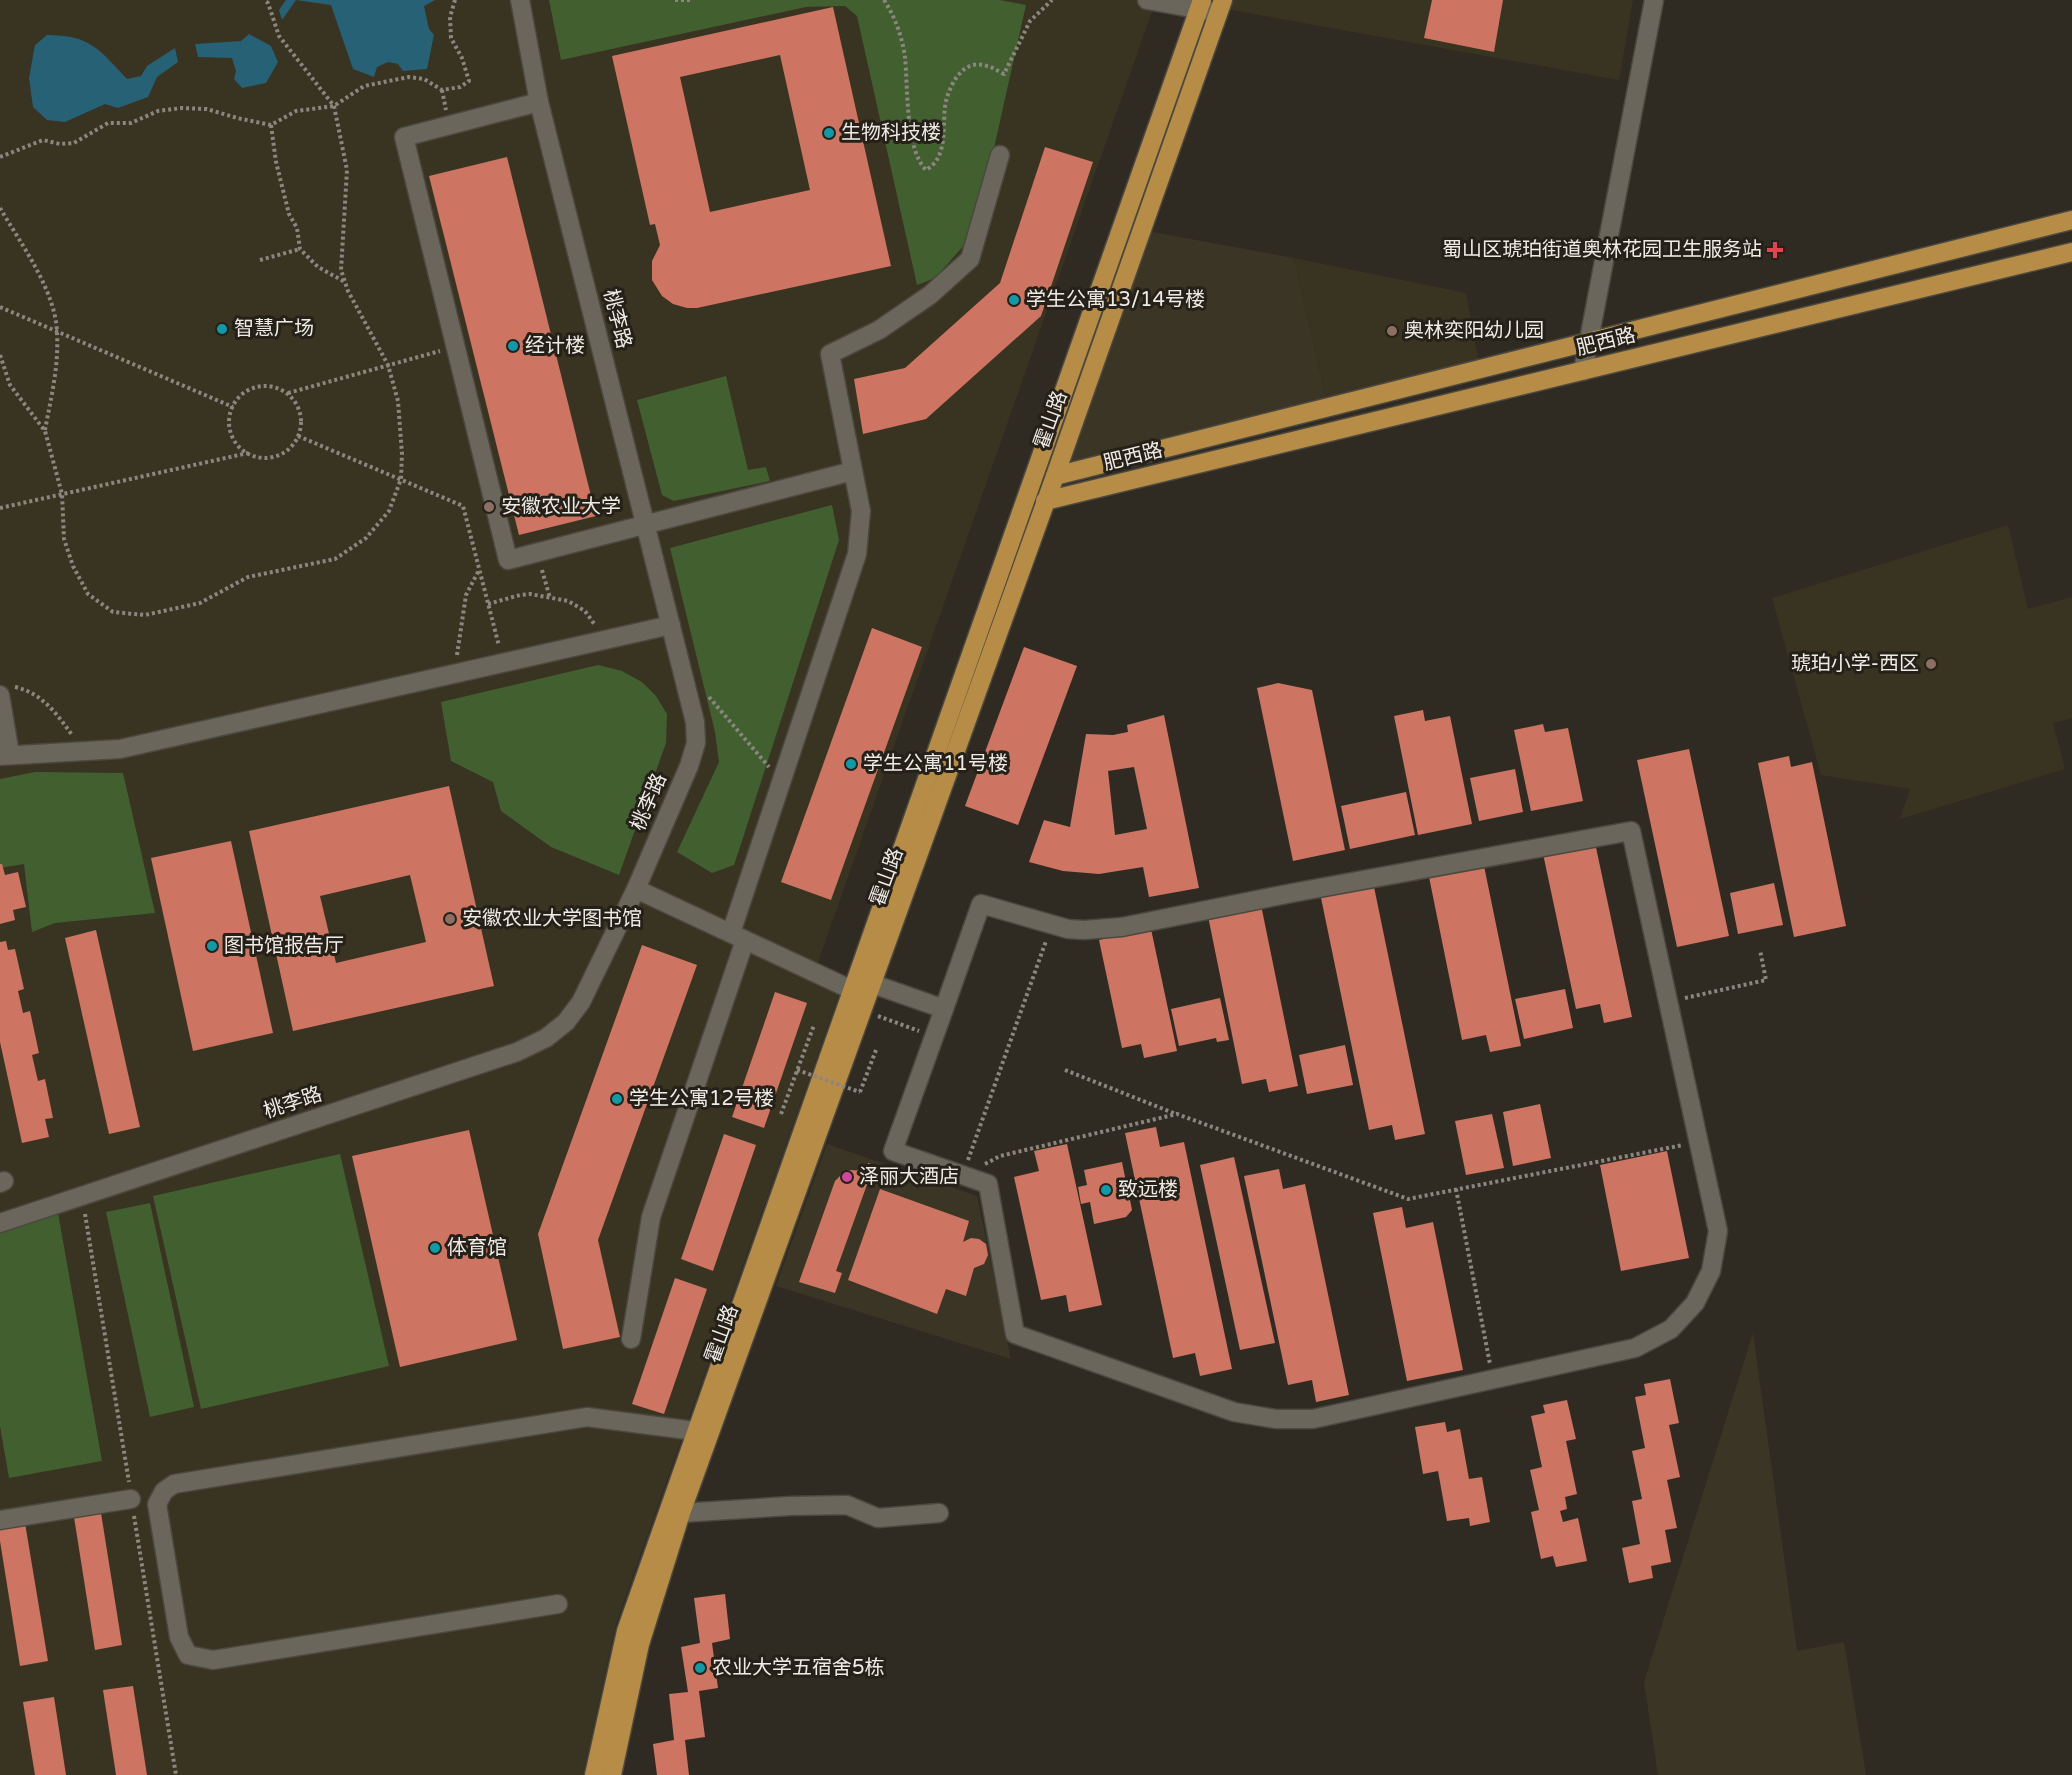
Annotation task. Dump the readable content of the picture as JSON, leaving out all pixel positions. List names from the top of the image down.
{
  "streets": {
    "main road": ["肥西路", "霍山路"],
    "street": ["桃李路"]
  },
  "crossings": [
    ["肥西路", "霍山路"]
  ],
  "places": {
    "other": [
      "生物科技楼",
      "学生公寓13/14号楼",
      "智慧广场",
      "奥林奕阳幼儿园",
      "经计楼",
      "安徽农业大学",
      "琥珀小学-西区",
      "学生公寓11号楼",
      "安徽农业大学图书馆",
      "图书馆报告厅",
      "学生公寓12号楼",
      "泽丽大酒店",
      "致远楼",
      "体育馆",
      "农业大学五宿舍5栋"
    ],
    "health": ["蜀山区琥珀街道奥林花园卫生服务站"]
  }
}
